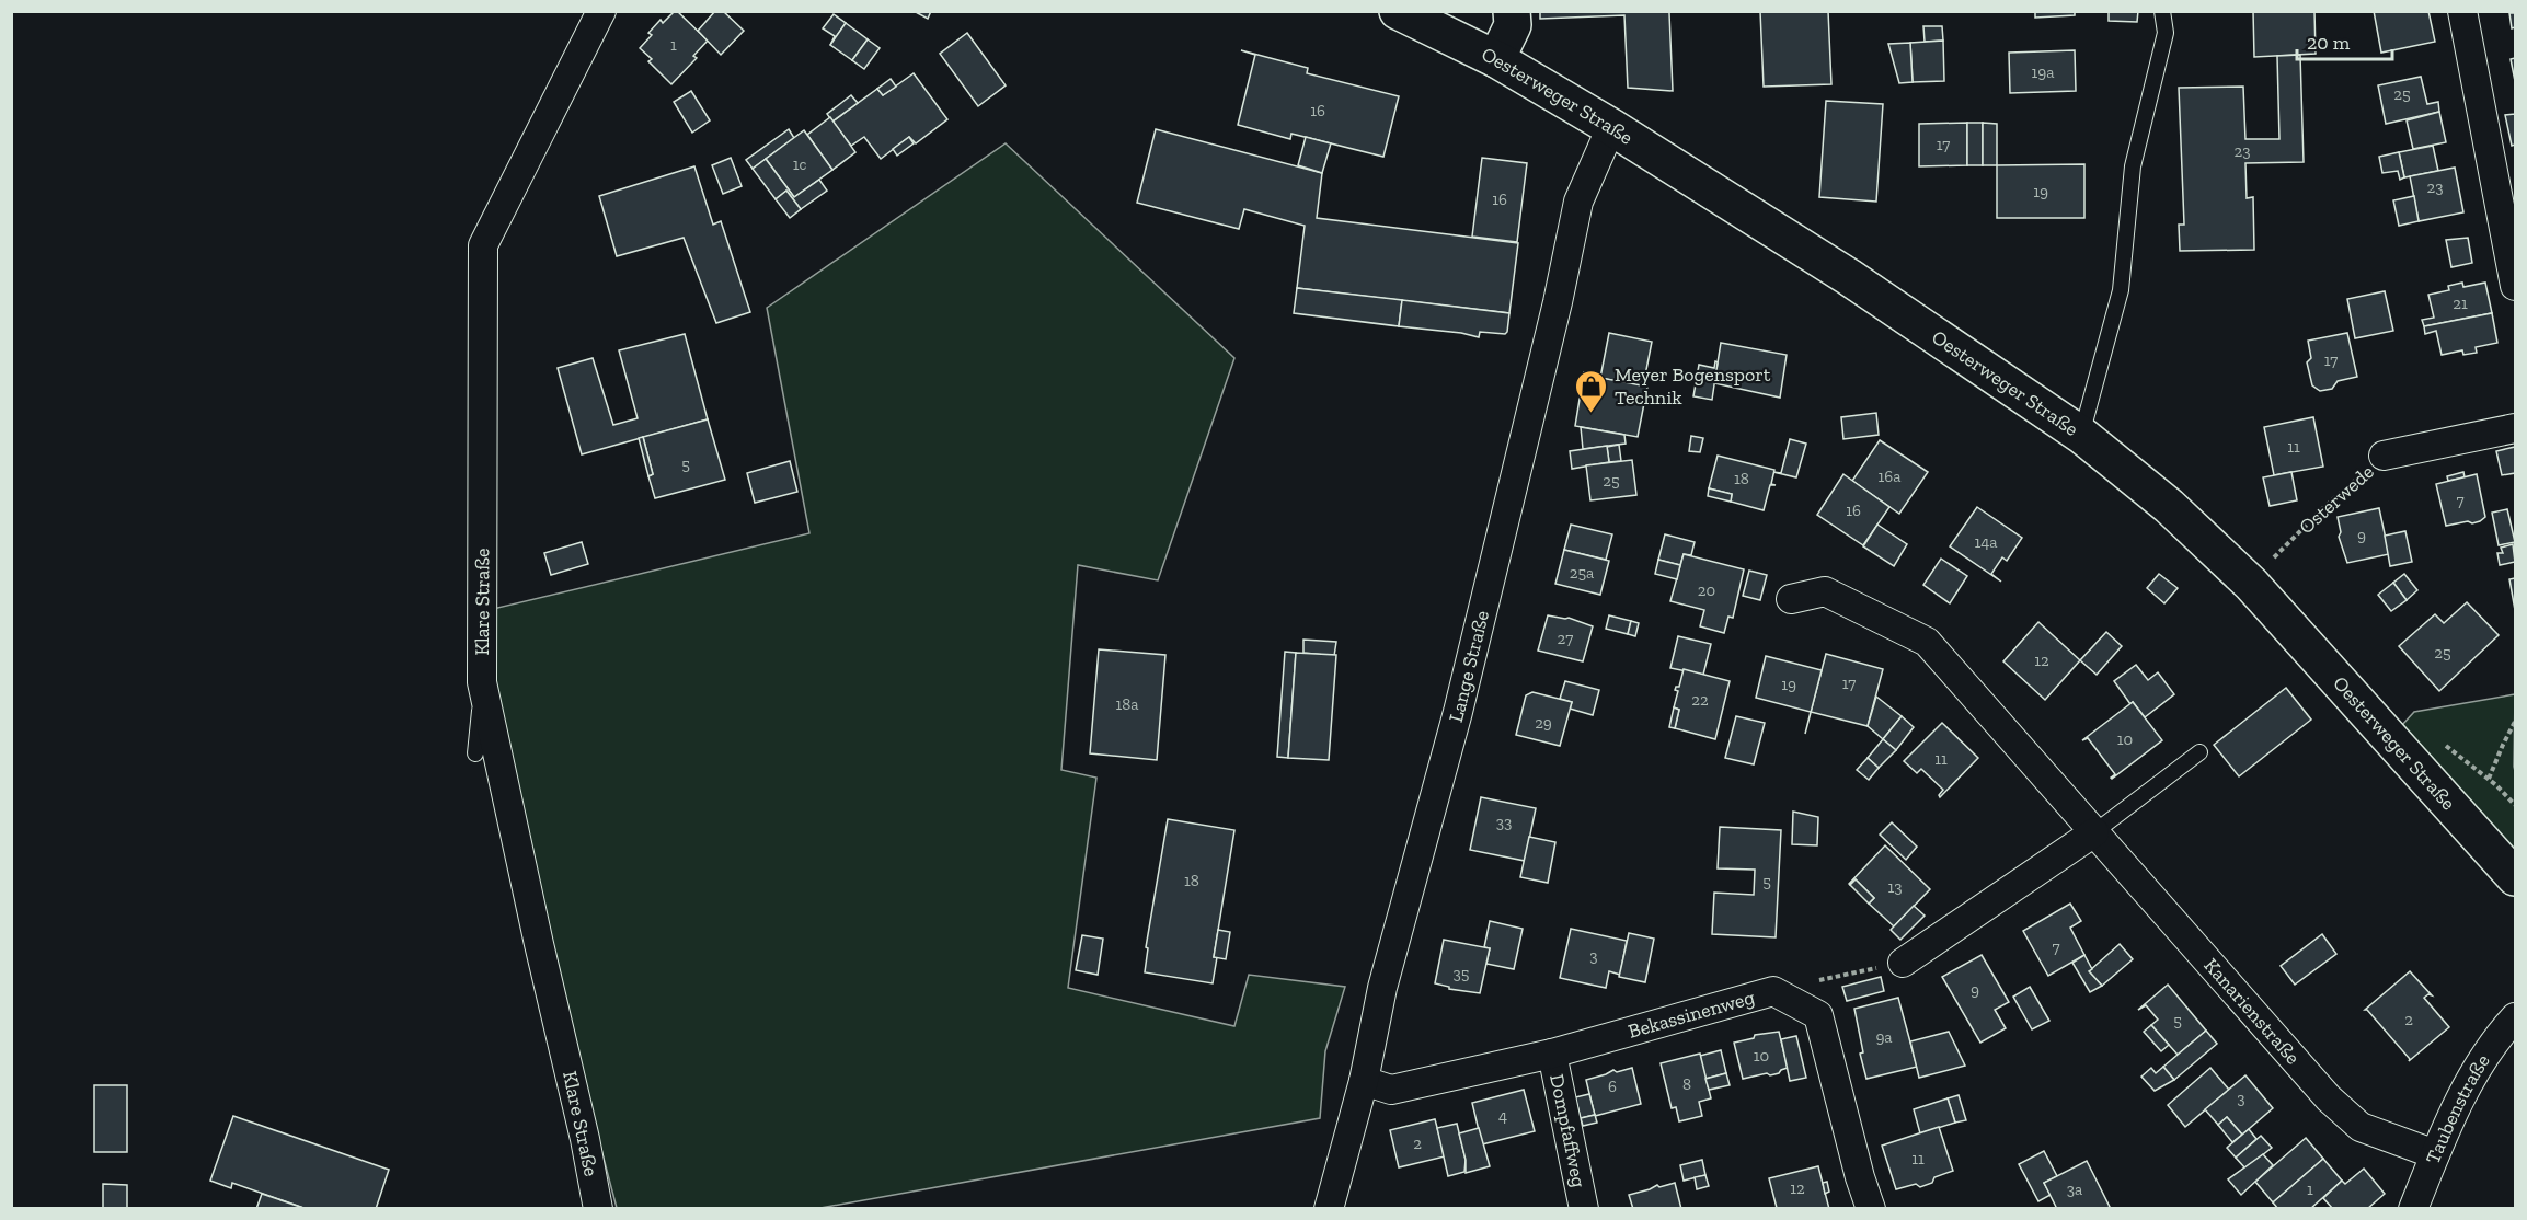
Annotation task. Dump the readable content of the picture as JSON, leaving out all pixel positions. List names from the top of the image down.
{
  "streets": {
    "main road": ["Oesterweger Straße"],
    "street": [
      "Osterwede",
      "Klare Straße",
      "Lange Straße",
      "Kanarienstraße",
      "Bekassinenweg",
      "Taubenstraße",
      "Dompfaffweg"
    ]
  },
  "crossings": [
    ["Oesterweger Straße", "Osterwede"],
    ["Oesterweger Straße", "Lange Straße"],
    ["Lange Straße", "Bekassinenweg"],
    ["Kanarienstraße", "Taubenstraße"],
    ["Bekassinenweg", "Dompfaffweg"]
  ],
  "places": {
    "shop": ["Meyer Bogensport Technik"]
  },
  "house_numbers": [
    "1",
    "19a",
    "25",
    "16",
    "17",
    "23",
    "1c",
    "23",
    "19",
    "16",
    "21",
    "17",
    "11",
    "5",
    "16a",
    "18",
    "25",
    "7",
    "16",
    "9",
    "14a",
    "25a",
    "20",
    "27",
    "25",
    "12",
    "17",
    "19",
    "22",
    "18a",
    "29",
    "10",
    "11",
    "33",
    "18",
    "5",
    "13",
    "7",
    "3",
    "35",
    "9",
    "2",
    "5",
    "9a",
    "10",
    "8",
    "6",
    "3",
    "4",
    "2",
    "11",
    "12",
    "3a",
    "1"
  ],
  "scale_bar": "20 m"
}
